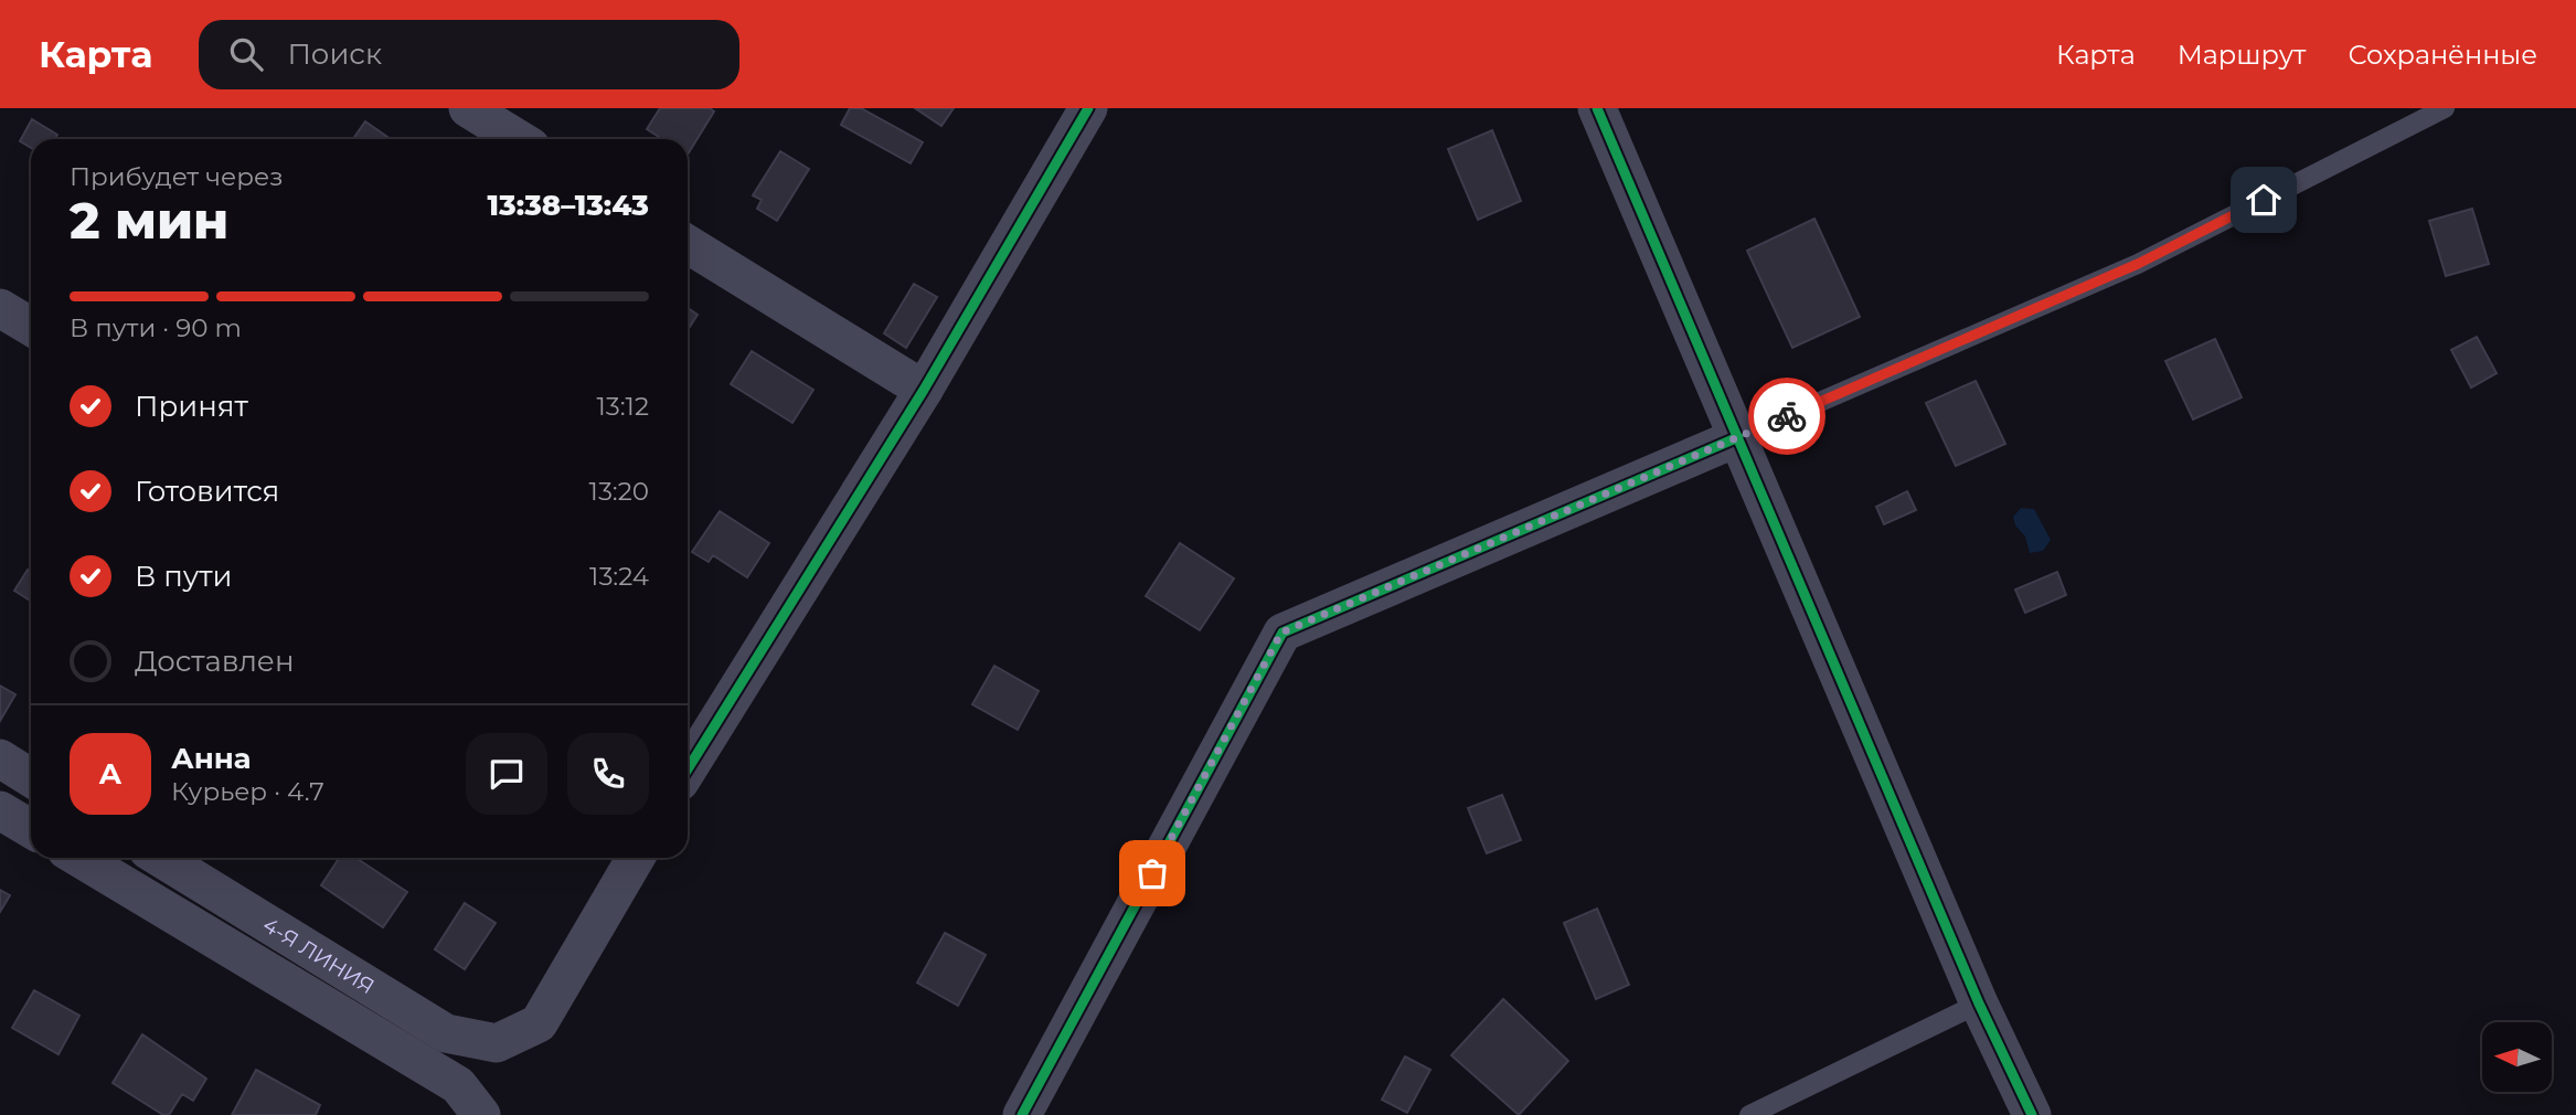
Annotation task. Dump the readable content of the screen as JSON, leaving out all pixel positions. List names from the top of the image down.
{
  "streets": {
    "street": ["4-Я ЛИНИЯ"]
  },
  "north": "left",
  "page": {
    "header": "Карта",
    "search": "Поиск",
    "nav": ["Карта", "Маршрут", "Сохранённые"],
    "heading": ["2 мин", "Прибудет через", "13:38–13:43"],
    "panel": ["Анна", "Курьер · 4.7"],
    "bar": "В пути · 90 m",
    "list": [
      ["Принят", "13:12"],
      ["Готовится", "13:20"],
      ["В пути", "13:24"],
      "Доставлен"
    ],
    "round": "А"
  }
}
